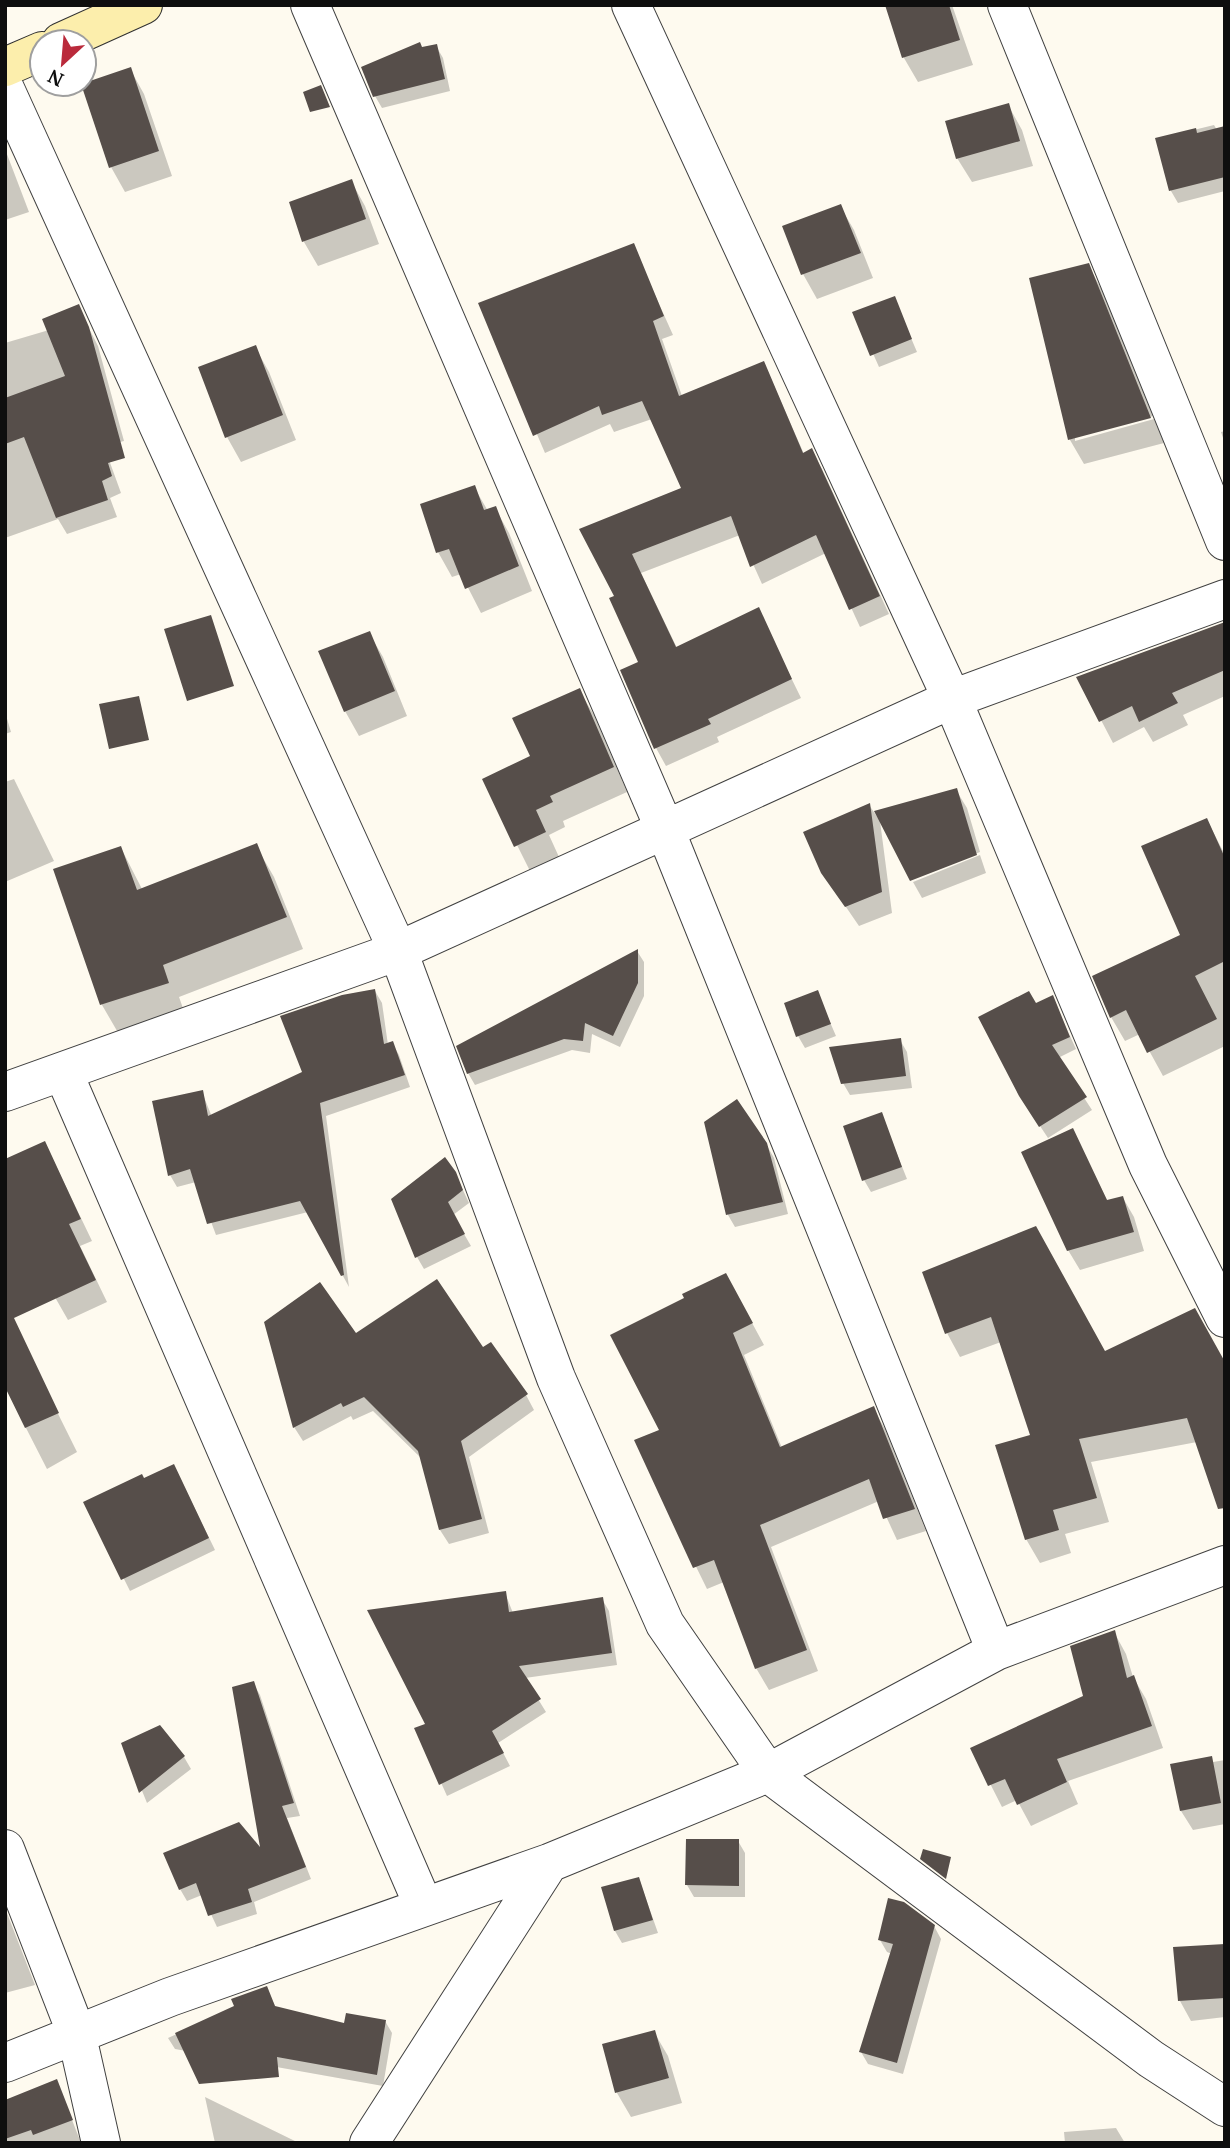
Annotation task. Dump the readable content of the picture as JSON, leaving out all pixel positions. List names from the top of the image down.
{
  "north": "bottom left"
}
